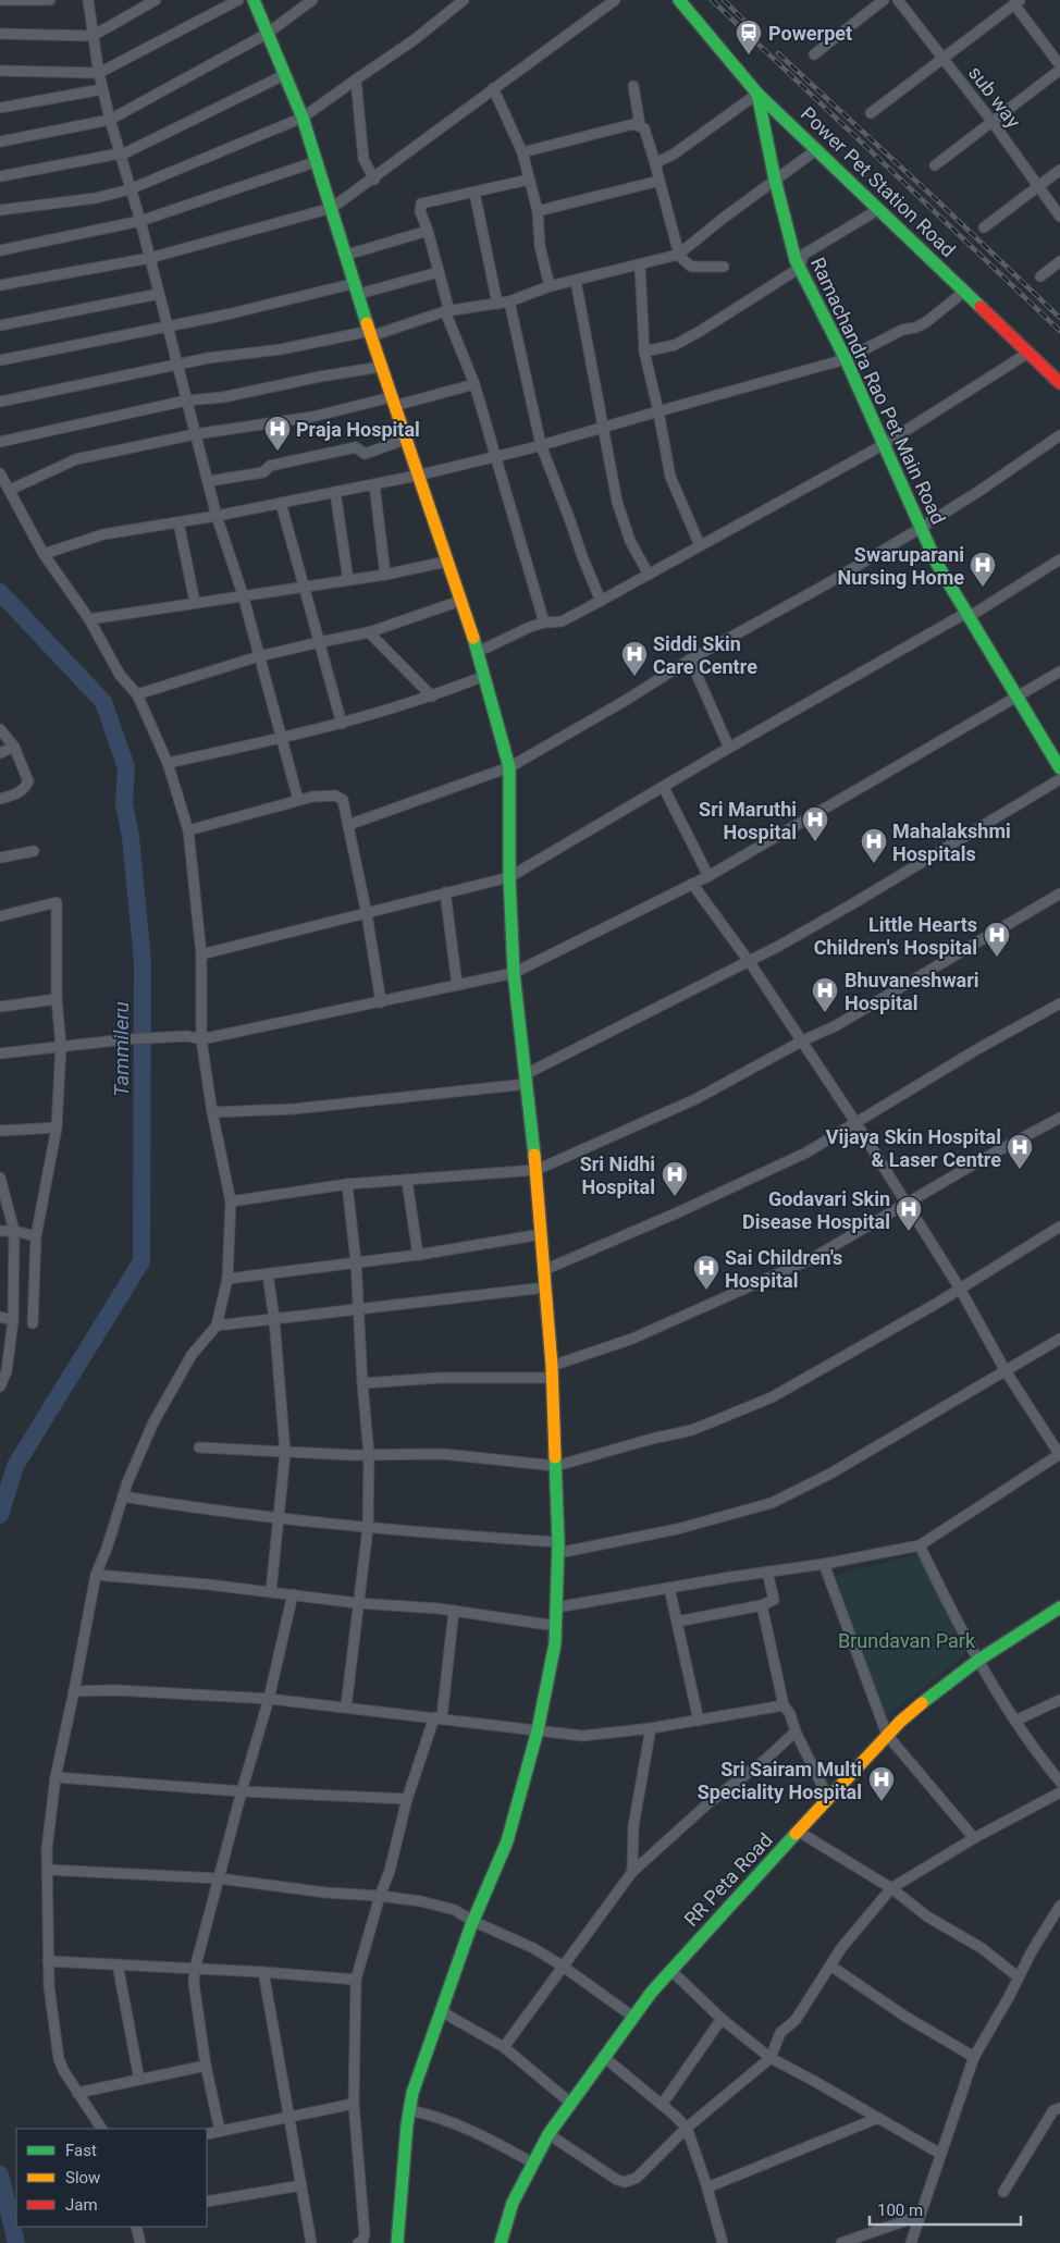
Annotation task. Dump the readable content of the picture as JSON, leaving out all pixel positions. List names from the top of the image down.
{
  "streets": {
    "main road": ["Power Pet Station Road", "Ramachandra Rao Pet Main Road", "RR Peta Road"],
    "street": ["sub way"]
  },
  "crossings": [
    ["Power Pet Station Road", "Ramachandra Rao Pet Main Road"]
  ],
  "water": ["Tammileru"],
  "parks": ["Brundavan Park"],
  "places": {
    "station": ["Powerpet"],
    "hospital": [
      "Praja Hospital",
      "Swaruparani Nursing Home",
      "Siddi Skin Care Centre",
      "Sri Maruthi Hospital",
      "Mahalakshmi Hospitals",
      "Little Hearts Children's Hospital",
      "Bhuvaneshwari Hospital",
      "Vijaya Skin Hospital & Laser Centre",
      "Sri Nidhi Hospital",
      "Godavari Skin Disease Hospital",
      "Sai Children's Hospital",
      "Sri Sairam Multi Speciality Hospital"
    ]
  },
  "legend": ["Fast", "Slow", "Jam"],
  "scale_bar": "100 m"
}
